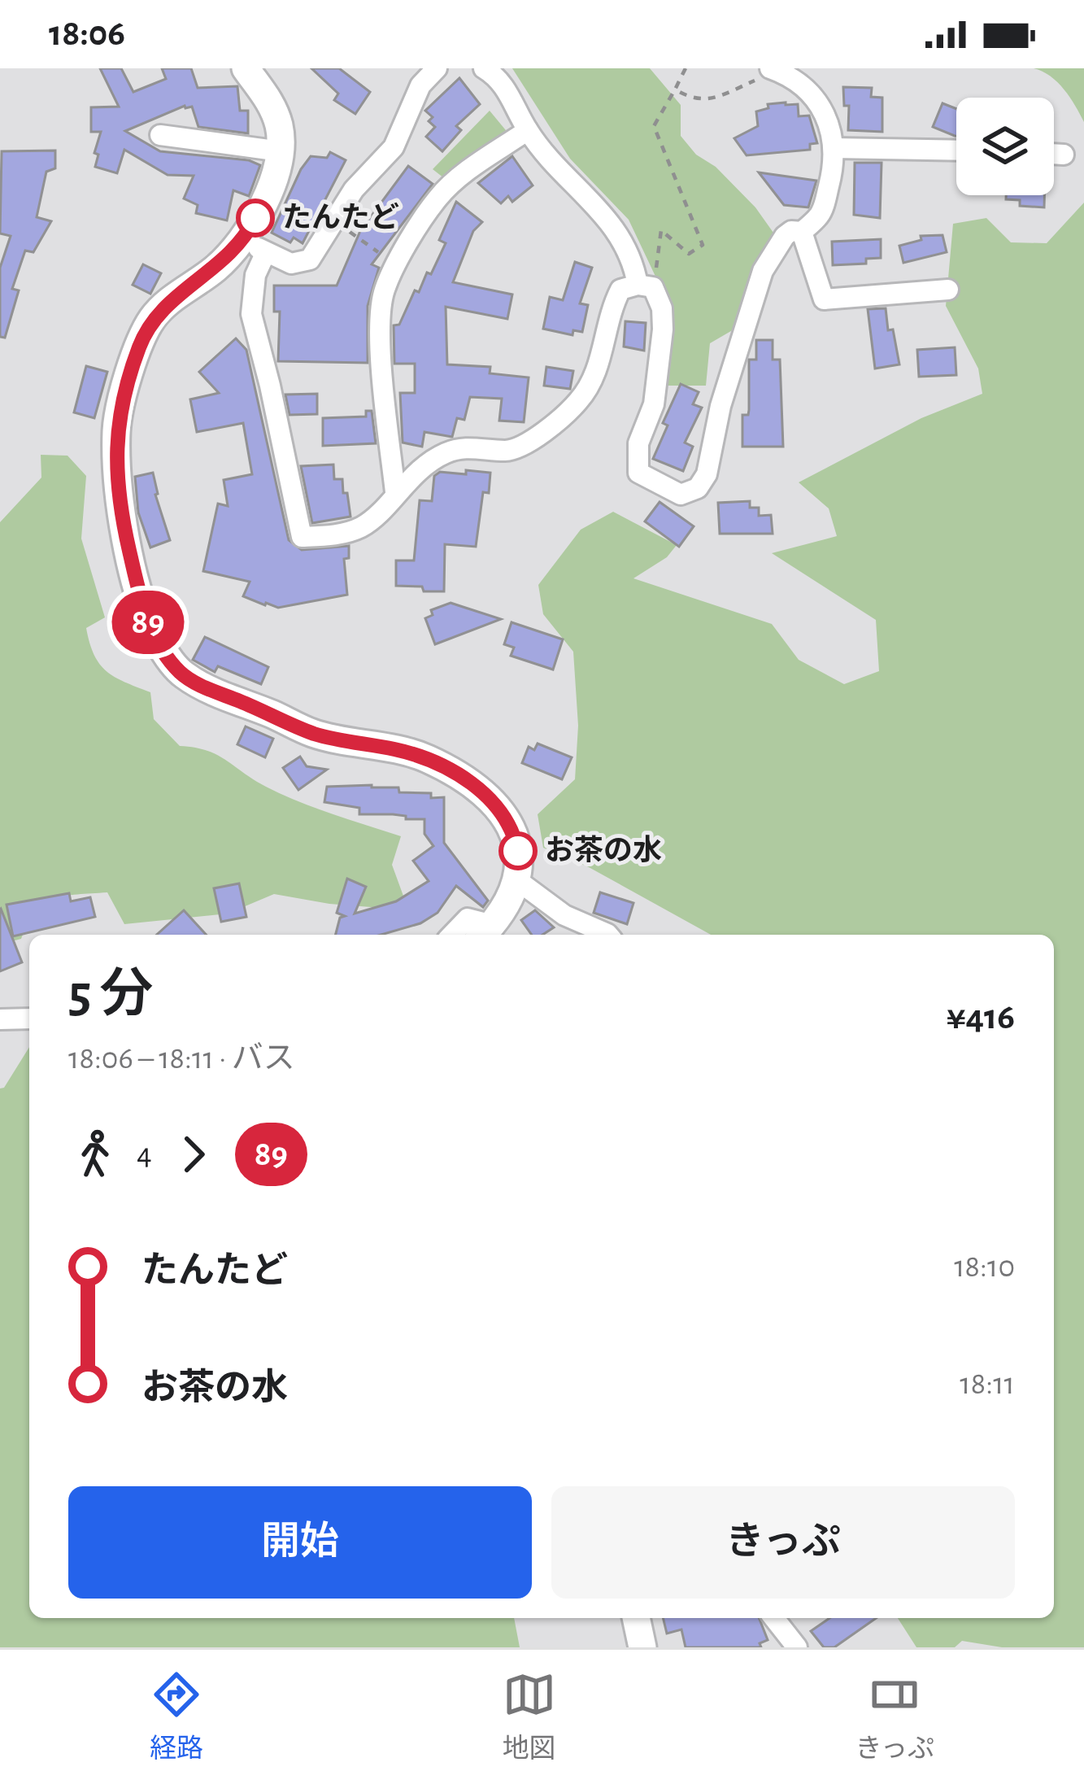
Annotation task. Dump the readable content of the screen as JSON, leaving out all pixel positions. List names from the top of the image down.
{
  "places": ["たんたど", "お茶の水"],
  "lines": ["bus line 89"],
  "page": {
    "status": "18:06",
    "on_map": "89",
    "heading": ["5 分", "18:06 – 18:11 · バス", "¥416"],
    "legs": ["4", "89"],
    "list": [
      {
        "name": "たんたど",
        "value": "18:10"
      },
      {
        "name": "お茶の水",
        "value": "18:11"
      }
    ],
    "buttons": ["開始", "きっぷ"],
    "tabs": ["経路", "地図", "きっぷ"]
  }
}
